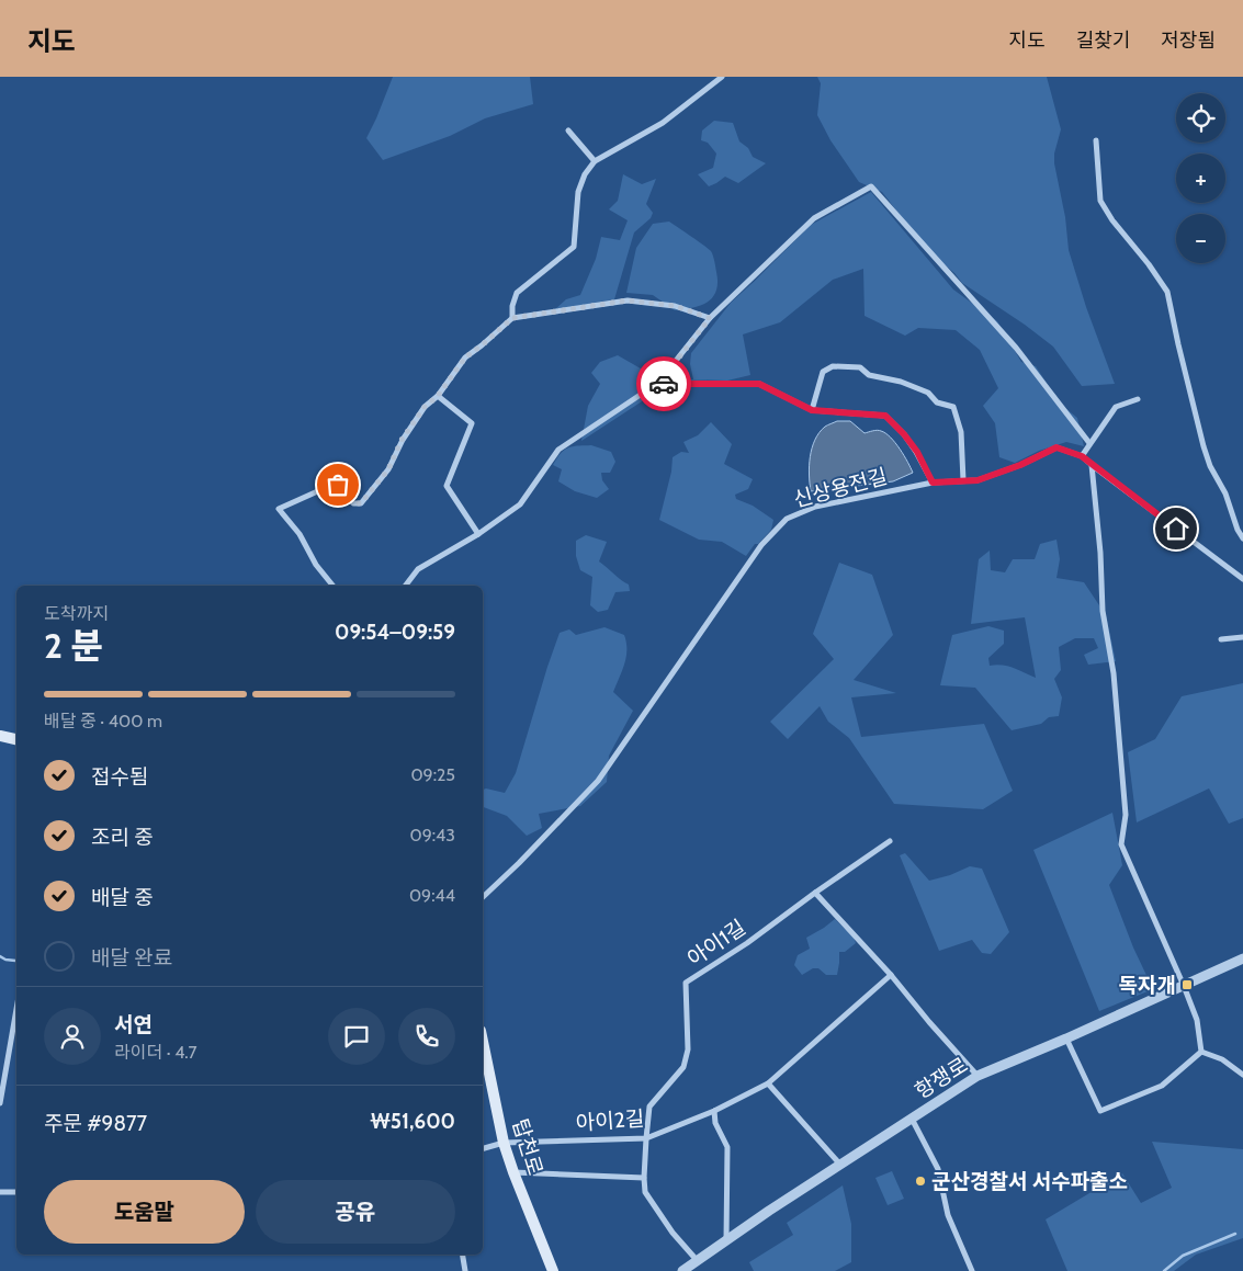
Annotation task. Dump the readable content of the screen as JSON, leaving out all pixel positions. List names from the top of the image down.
{
  "streets": {
    "main road": ["탑천로"],
    "street": [
      "신상용전길",
      "아이1길",
      "항쟁로",
      "아이2길"
    ]
  },
  "crossings": [
    ["아이1길", "항쟁로"],
    ["아이1길", "아이2길"],
    ["아이2길", "탑천로"]
  ],
  "places": {
    "transit": ["독자개"],
    "other": ["군산경찰서 서수파출소"]
  },
  "page": {
    "header": "지도",
    "nav": ["지도", "길찾기", "저장됨"],
    "map_buttons": ["+", "−"],
    "heading": ["2 분", "도착까지", "09:54–09:59"],
    "panel": [
      "서연",
      "라이더 · 4.7",
      "주문 #9877",
      "₩51,600"
    ],
    "bar": "배달 중 · 400 m",
    "list": [
      ["접수됨", "09:25"],
      ["조리 중", "09:43"],
      ["배달 중", "09:44"],
      "배달 완료"
    ],
    "buttons": ["도움말", "공유"]
  }
}
